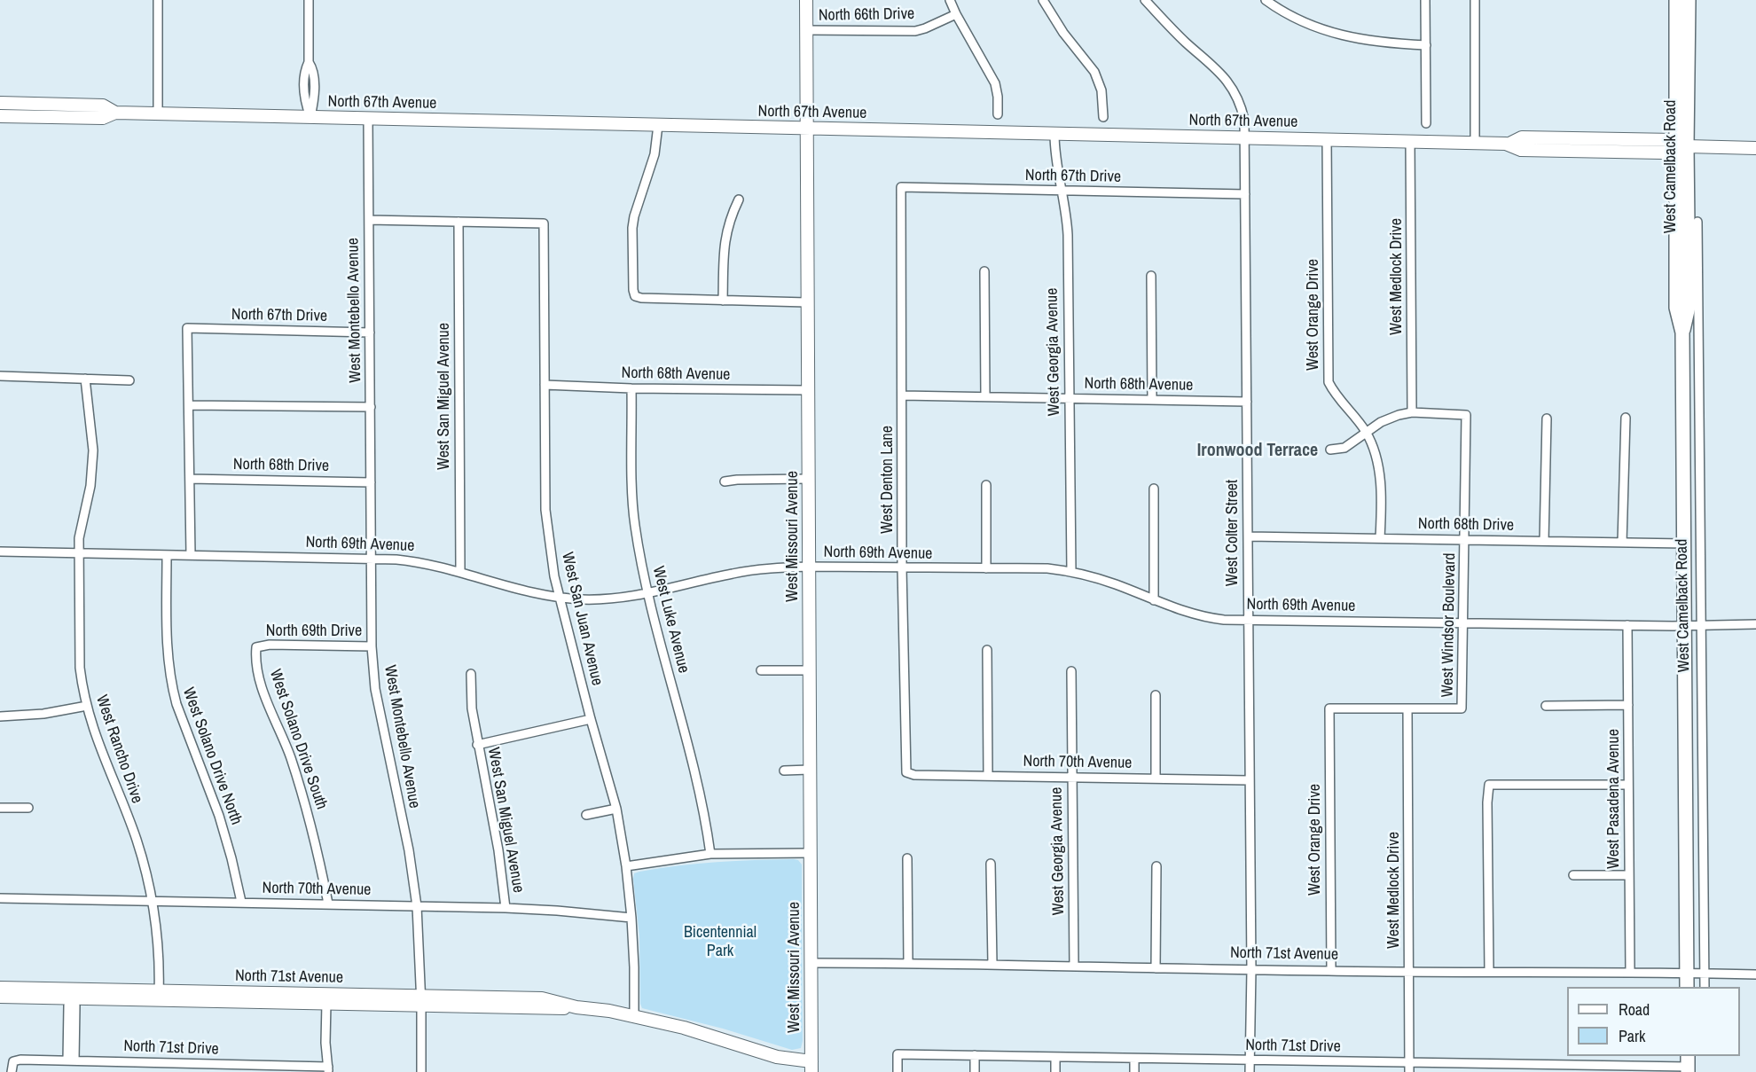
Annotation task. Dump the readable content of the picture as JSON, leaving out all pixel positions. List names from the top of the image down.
{
  "streets": {
    "main road": ["West Camelback Road"],
    "street": [
      "North 66th Drive",
      "North 67th Avenue",
      "North 67th Drive",
      "West Medlock Drive",
      "West Montebello Avenue",
      "West Orange Drive",
      "West Georgia Avenue",
      "North 68th Avenue",
      "West San Miguel Avenue",
      "North 68th Drive",
      "West Denton Lane",
      "West Colter Street",
      "West Missouri Avenue",
      "North 69th Avenue",
      "West San Juan Avenue",
      "West Luke Avenue",
      "West Windsor Boulevard",
      "North 69th Drive",
      "West Solano Drive South",
      "West Rancho Drive",
      "West Solano Drive North",
      "North 70th Avenue",
      "West Pasadena Avenue",
      "North 71st Avenue",
      "North 71st Drive"
    ]
  },
  "crossings": [
    ["North 66th Drive", "West Missouri Avenue"],
    ["North 67th Avenue", "West Camelback Road"],
    ["North 67th Avenue", "West Medlock Drive"],
    ["North 67th Avenue", "West Montebello Avenue"],
    ["North 67th Avenue", "West Orange Drive"],
    ["North 67th Avenue", "West Georgia Avenue"],
    ["North 67th Avenue", "West Colter Street"],
    ["North 67th Avenue", "West Missouri Avenue"],
    ["West Camelback Road", "North 68th Drive"],
    ["West Camelback Road", "North 69th Avenue"],
    ["West Camelback Road", "North 71st Avenue"],
    ["North 67th Drive", "West Montebello Avenue"],
    ["North 67th Drive", "West Georgia Avenue"],
    ["North 67th Drive", "West Denton Lane"],
    ["North 67th Drive", "West Colter Street"],
    ["West Medlock Drive", "West Orange Drive"],
    ["West Medlock Drive", "West Windsor Boulevard"],
    ["West Medlock Drive", "North 71st Avenue"],
    ["West Medlock Drive", "North 71st Drive"],
    ["West Montebello Avenue", "North 68th Drive"],
    ["West Montebello Avenue", "North 69th Avenue"],
    ["West Montebello Avenue", "North 69th Drive"],
    ["West Montebello Avenue", "North 70th Avenue"],
    ["West Montebello Avenue", "North 71st Avenue"],
    ["West Orange Drive", "North 68th Drive"],
    ["West Orange Drive", "West Windsor Boulevard"],
    ["West Orange Drive", "North 71st Avenue"],
    ["West Georgia Avenue", "North 68th Avenue"],
    ["West Georgia Avenue", "North 69th Avenue"],
    ["West Georgia Avenue", "North 70th Avenue"],
    ["West Georgia Avenue", "North 71st Avenue"],
    ["North 68th Avenue", "West Denton Lane"],
    ["North 68th Avenue", "West Colter Street"],
    ["North 68th Avenue", "West Missouri Avenue"],
    ["North 68th Avenue", "West San Juan Avenue"],
    ["North 68th Avenue", "West Luke Avenue"],
    ["West San Miguel Avenue", "North 69th Avenue"],
    ["West San Miguel Avenue", "West San Juan Avenue"],
    ["West San Miguel Avenue", "North 70th Avenue"],
    ["North 68th Drive", "West Colter Street"],
    ["North 68th Drive", "West Windsor Boulevard"],
    ["West Denton Lane", "North 69th Avenue"],
    ["West Denton Lane", "North 70th Avenue"],
    ["West Colter Street", "North 69th Avenue"],
    ["West Colter Street", "North 70th Avenue"],
    ["West Colter Street", "North 71st Avenue"],
    ["West Colter Street", "North 71st Drive"],
    ["West Missouri Avenue", "North 69th Avenue"],
    ["West Missouri Avenue", "North 71st Avenue"],
    ["North 69th Avenue", "West San Juan Avenue"],
    ["North 69th Avenue", "West Luke Avenue"],
    ["North 69th Avenue", "West Windsor Boulevard"],
    ["North 69th Avenue", "West Rancho Drive"],
    ["North 69th Avenue", "West Solano Drive North"],
    ["North 69th Avenue", "West Pasadena Avenue"],
    ["West San Juan Avenue", "North 70th Avenue"],
    ["West San Juan Avenue", "North 71st Avenue"],
    ["North 69th Drive", "West Solano Drive South"],
    ["West Solano Drive South", "North 70th Avenue"],
    ["West Rancho Drive", "North 70th Avenue"],
    ["West Rancho Drive", "North 71st Avenue"],
    ["West Solano Drive North", "North 70th Avenue"],
    ["West Pasadena Avenue", "North 71st Avenue"]
  ],
  "districts": ["Ironwood Terrace"],
  "parks": ["Bicentennial Park"],
  "legend": ["Road", "Park"]
}
